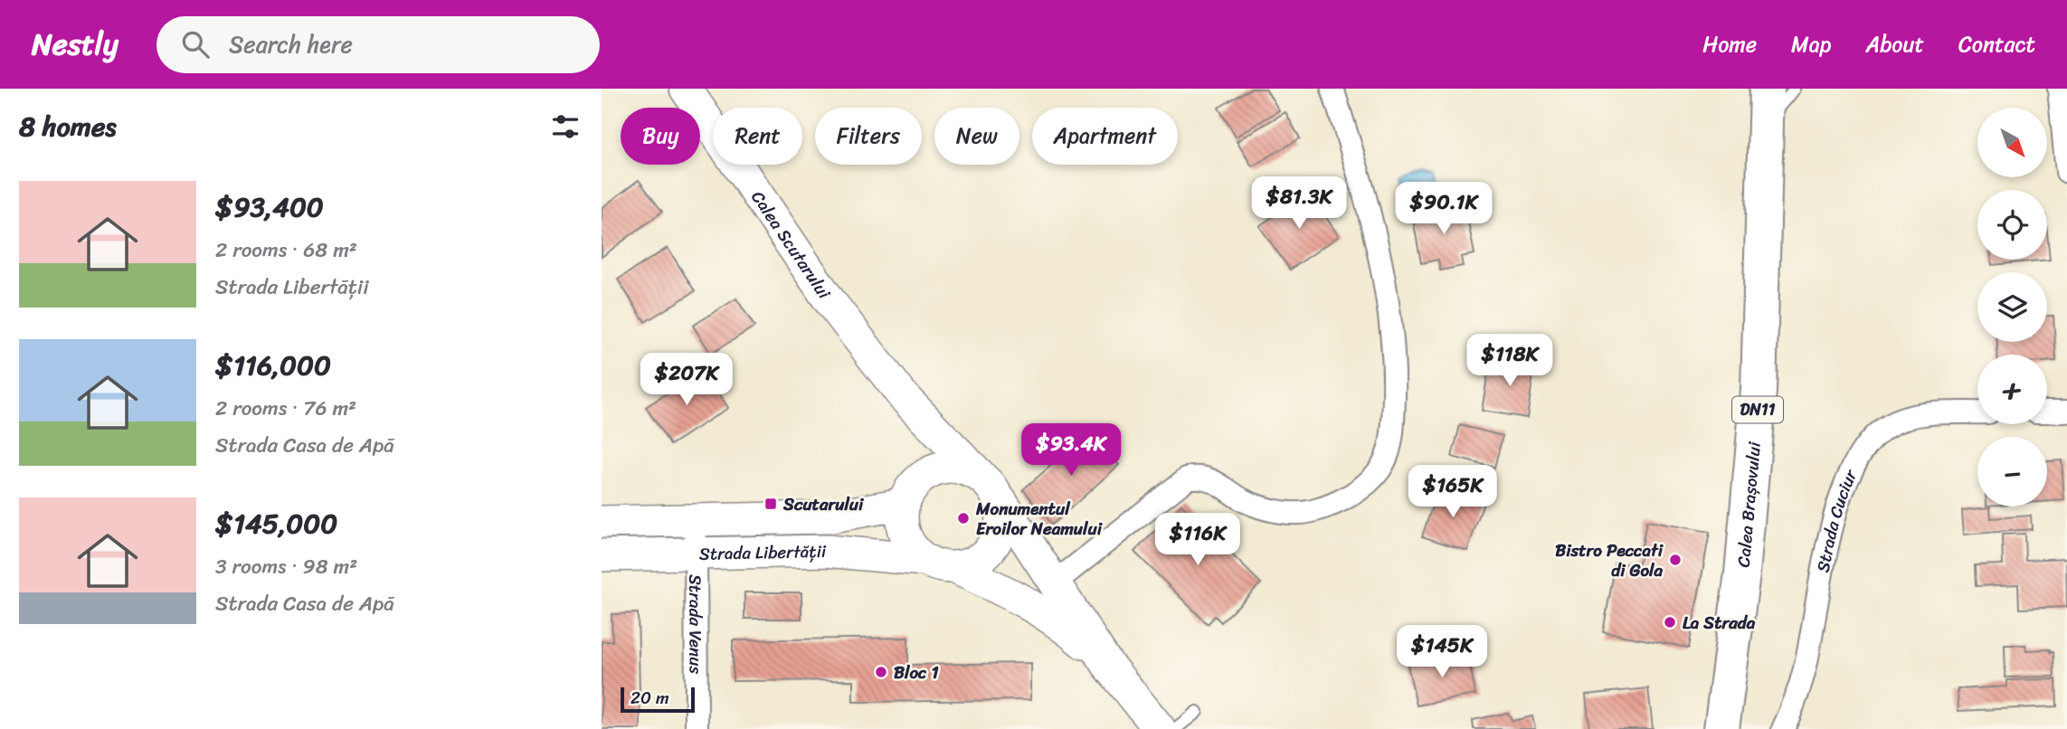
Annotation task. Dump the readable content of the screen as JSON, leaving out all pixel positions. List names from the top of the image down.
{
  "streets": {
    "highway": ["DN11", "Calea Brașovului"],
    "main road": ["Calea Scutarului", "Strada Libertății"],
    "street": ["Strada Cuciur", "Strada Venus"]
  },
  "crossings": [
    ["Calea Scutarului", "Strada Libertății"],
    ["Strada Libertății", "Strada Venus"]
  ],
  "places": {
    "transit": ["Scutarului"],
    "other": [
      "Monumentul Eroilor Neamului",
      "Bistro Peccati di Gola",
      "La Strada",
      "Bloc 1"
    ]
  },
  "scale_bar": "20 m",
  "north": "bottom right",
  "page": {
    "header": "Nestly",
    "search": "Search here",
    "nav": [
      "Home",
      "Map",
      "About",
      "Contact"
    ],
    "heading": "8 homes",
    "map_buttons": ["+", "−"],
    "chip": [
      "Buy",
      "Rent",
      "Filters",
      "New",
      "Apartment"
    ],
    "list": [
      {
        "name": "$93,400",
        "note": "2 rooms · 68 m² · Strada Libertății"
      },
      {
        "name": "$116,000",
        "note": "2 rooms · 76 m² · Strada Casa de Apă"
      },
      {
        "name": "$145,000",
        "note": "3 rooms · 98 m² · Strada Casa de Apă"
      }
    ],
    "price": [
      "$81.3K",
      "$90.1K",
      "$118K",
      "$207K",
      "$93.4K",
      "$165K",
      "$116K",
      "$145K"
    ],
    "scale": "20 m"
  }
}
